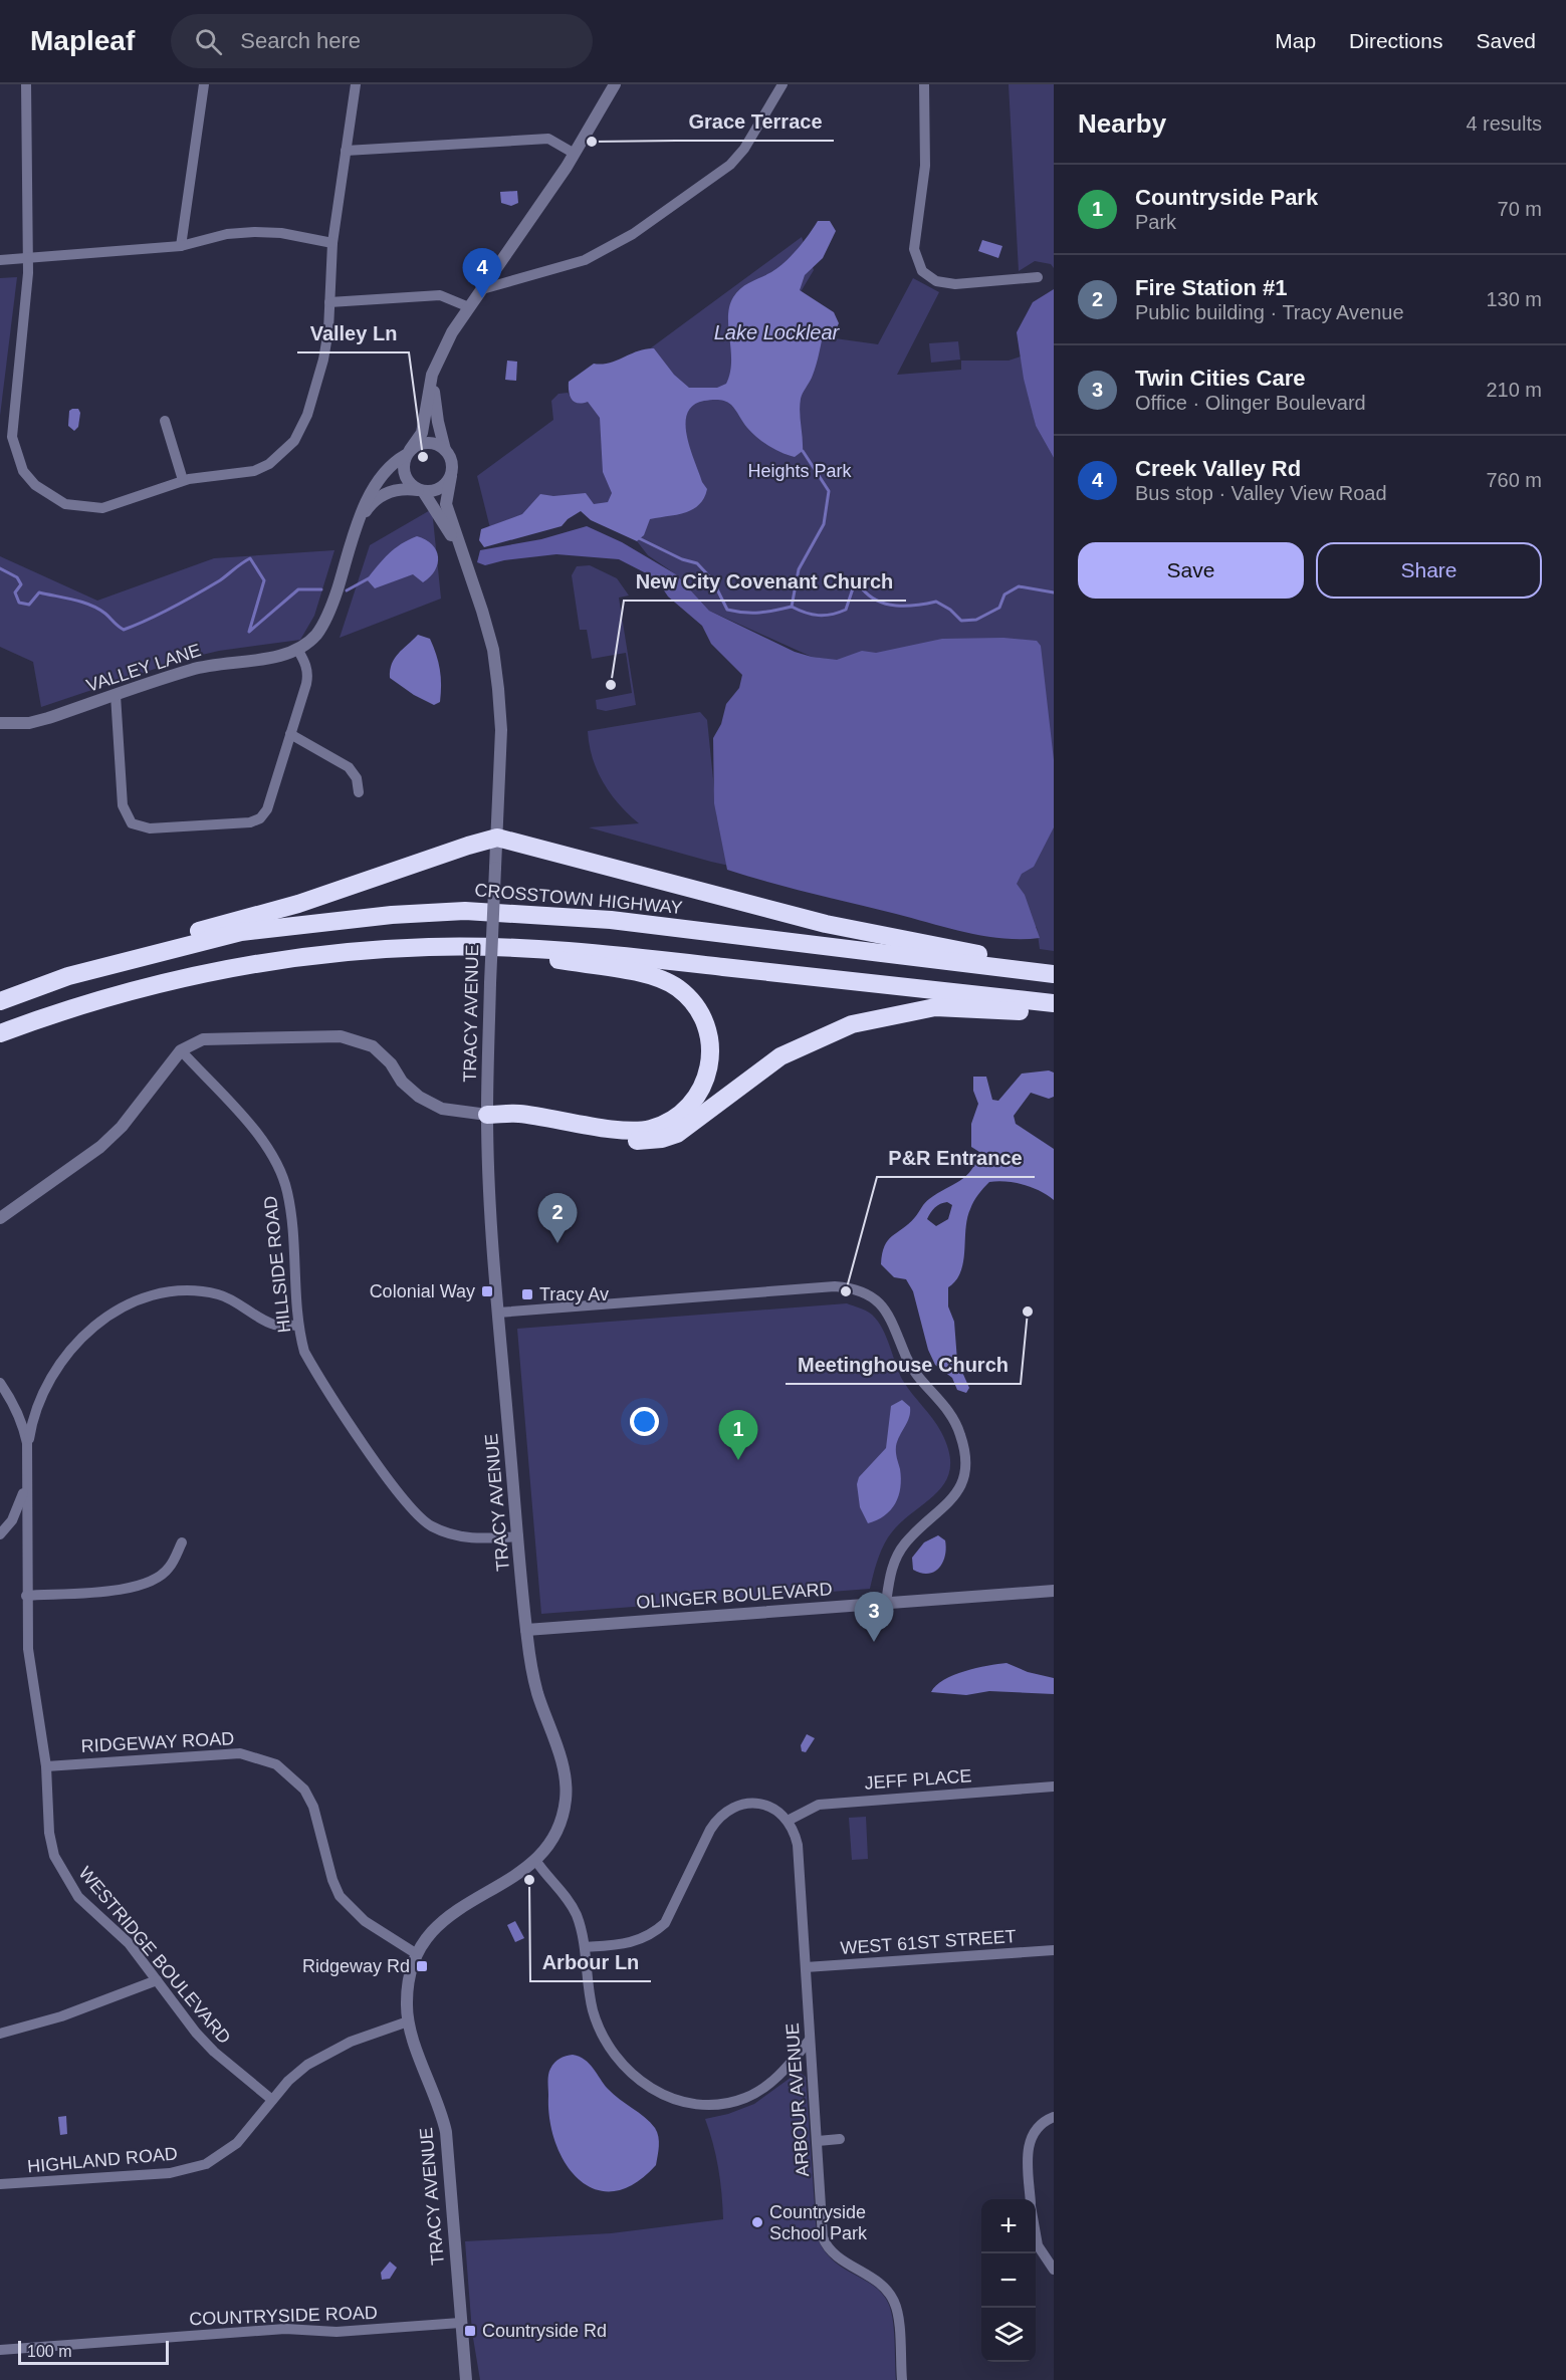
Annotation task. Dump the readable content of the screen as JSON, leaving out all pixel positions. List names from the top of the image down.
{
  "streets": {
    "highway": ["CROSSTOWN HIGHWAY"],
    "street": [
      "VALLEY LANE",
      "TRACY AVENUE",
      "HILLSIDE ROAD",
      "OLINGER BOULEVARD",
      "RIDGEWAY ROAD",
      "JEFF PLACE",
      "WEST 61ST STREET",
      "WESTRIDGE BOULEVARD",
      "ARBOUR AVENUE",
      "HIGHLAND ROAD",
      "COUNTRYSIDE ROAD"
    ]
  },
  "crossings": [
    ["VALLEY LANE", "TRACY AVENUE"],
    ["TRACY AVENUE", "HILLSIDE ROAD"],
    ["TRACY AVENUE", "OLINGER BOULEVARD"],
    ["TRACY AVENUE", "RIDGEWAY ROAD"],
    ["TRACY AVENUE", "HIGHLAND ROAD"],
    ["TRACY AVENUE", "COUNTRYSIDE ROAD"],
    ["RIDGEWAY ROAD", "WESTRIDGE BOULEVARD"],
    ["JEFF PLACE", "ARBOUR AVENUE"],
    ["WEST 61ST STREET", "ARBOUR AVENUE"],
    ["WESTRIDGE BOULEVARD", "HIGHLAND ROAD"]
  ],
  "water": ["Lake Locklear"],
  "parks": ["Heights Park"],
  "places": {
    "other": [
      "Grace Terrace",
      "Valley Ln",
      "New City Covenant Church",
      "P&R Entrance",
      "Meetinghouse Church",
      "Arbour Ln",
      "Countryside School Park"
    ],
    "transit": [
      "Colonial Way",
      "Tracy Av",
      "Ridgeway Rd",
      "Countryside Rd"
    ]
  },
  "scale_bar": "100 m",
  "page": {
    "header": "Mapleaf",
    "search": "Search here",
    "nav": ["Map", "Directions", "Saved"],
    "heading": ["Nearby", "4 results"],
    "list": [
      {
        "mark": "1",
        "name": "Countryside Park",
        "note": "Park",
        "value": "70 m"
      },
      {
        "mark": "2",
        "name": "Fire Station #1",
        "note": "Public building · Tracy Avenue",
        "value": "130 m"
      },
      {
        "mark": "3",
        "name": "Twin Cities Care",
        "note": "Office · Olinger Boulevard",
        "value": "210 m"
      },
      {
        "mark": "4",
        "name": "Creek Valley Rd",
        "note": "Bus stop · Valley View Road",
        "value": "760 m"
      }
    ],
    "pins": [
      "4",
      "2",
      "1",
      "3"
    ],
    "buttons": ["Save", "Share"],
    "map_buttons": ["+", "−"],
    "scale": "100 m"
  }
}
